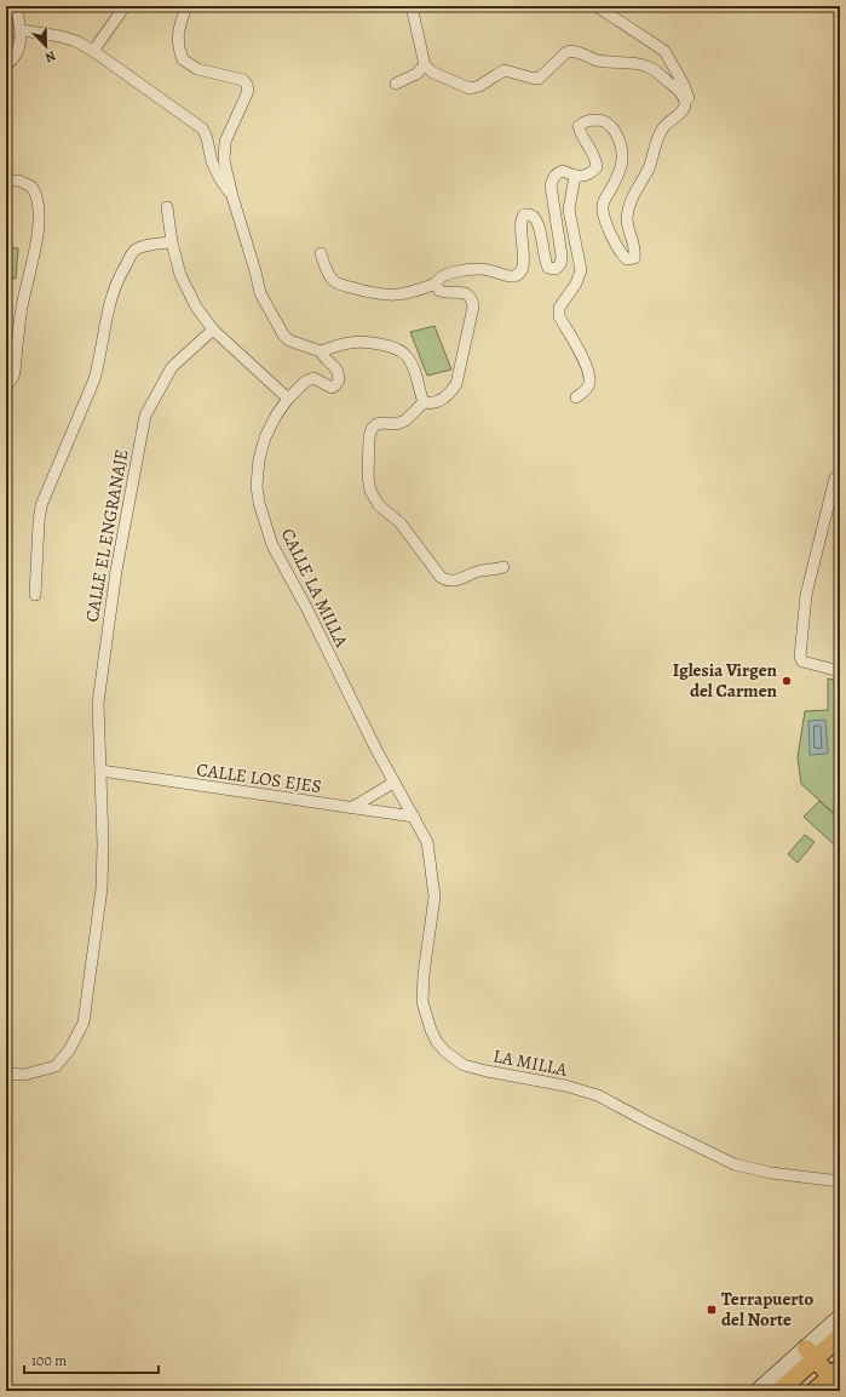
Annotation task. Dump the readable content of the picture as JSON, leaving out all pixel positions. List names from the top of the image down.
{
  "streets": {
    "street": [
      "CALLE EL ENGRANAJE",
      "CALLE LA MILLA",
      "CALLE LOS EJES",
      "LA MILLA"
    ]
  },
  "crossings": [
    ["CALLE EL ENGRANAJE", "CALLE LOS EJES"],
    ["CALLE LA MILLA", "CALLE LOS EJES"],
    ["CALLE LA MILLA", "LA MILLA"],
    ["CALLE LOS EJES", "LA MILLA"]
  ],
  "places": {
    "other": ["Iglesia Virgen del Carmen"],
    "transit": ["Terrapuerto del Norte"]
  },
  "scale_bar": "100 m",
  "north": "bottom right"
}
